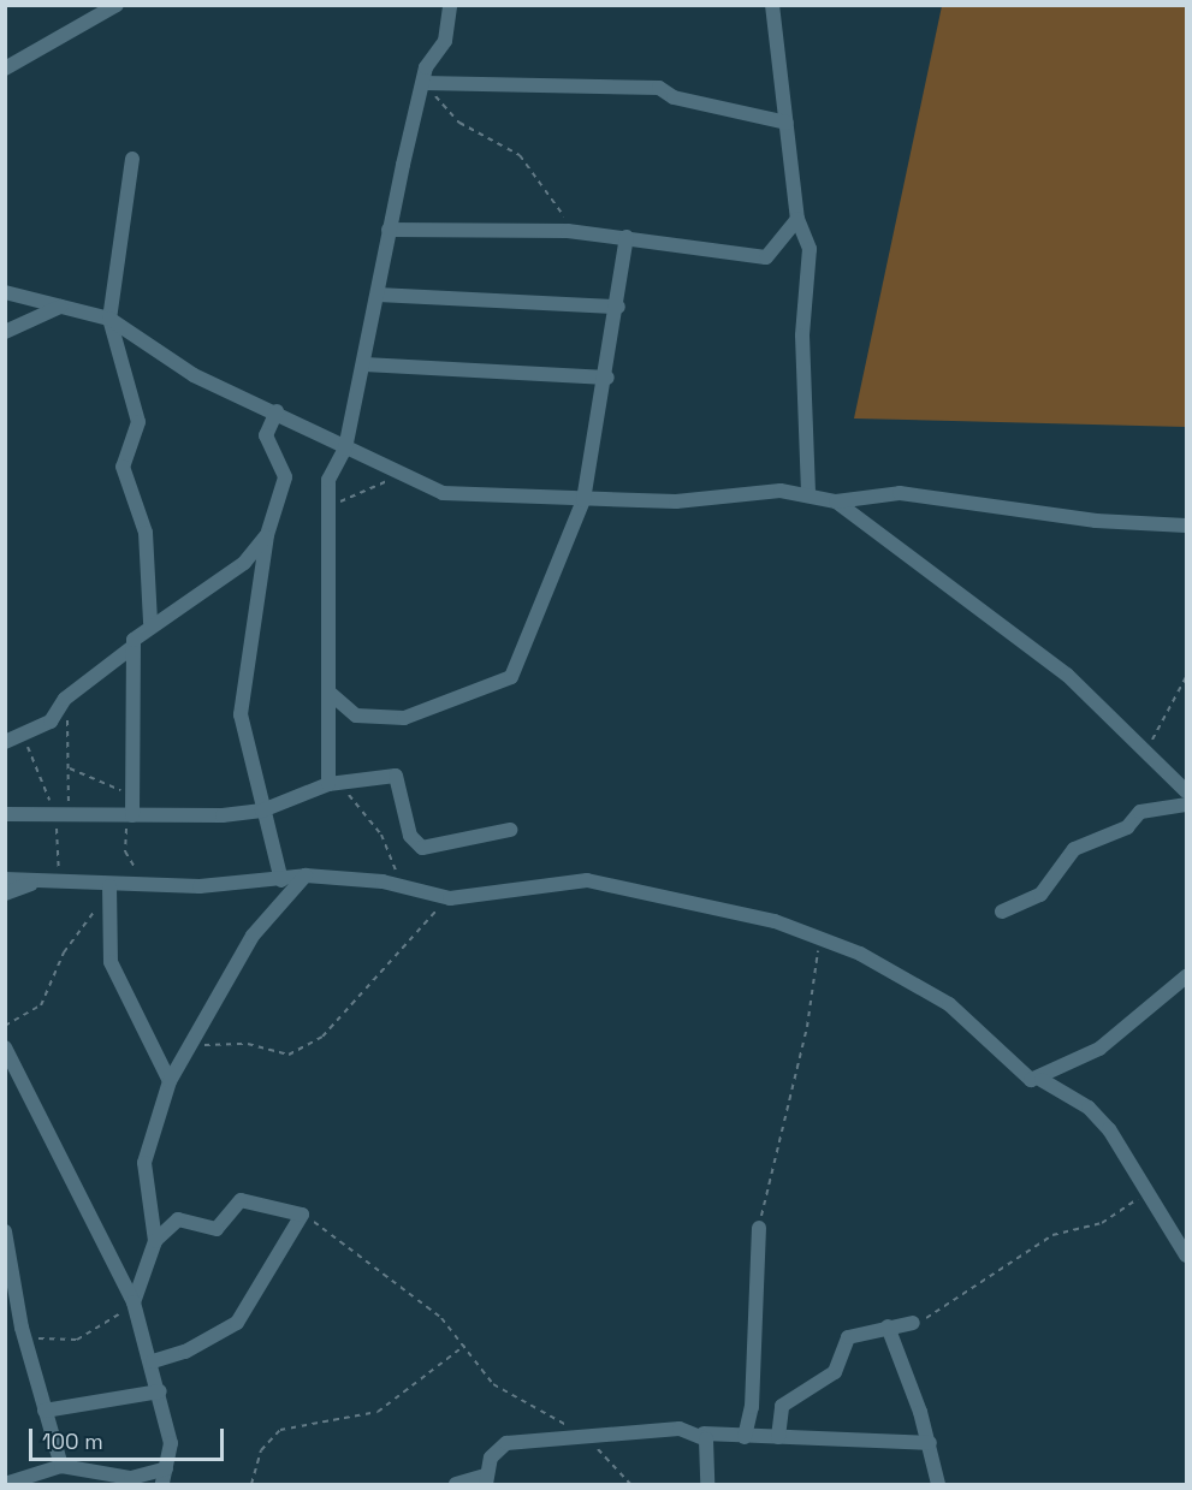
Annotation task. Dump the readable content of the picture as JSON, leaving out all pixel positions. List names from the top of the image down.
{
  "scale_bar": "100 m"
}
